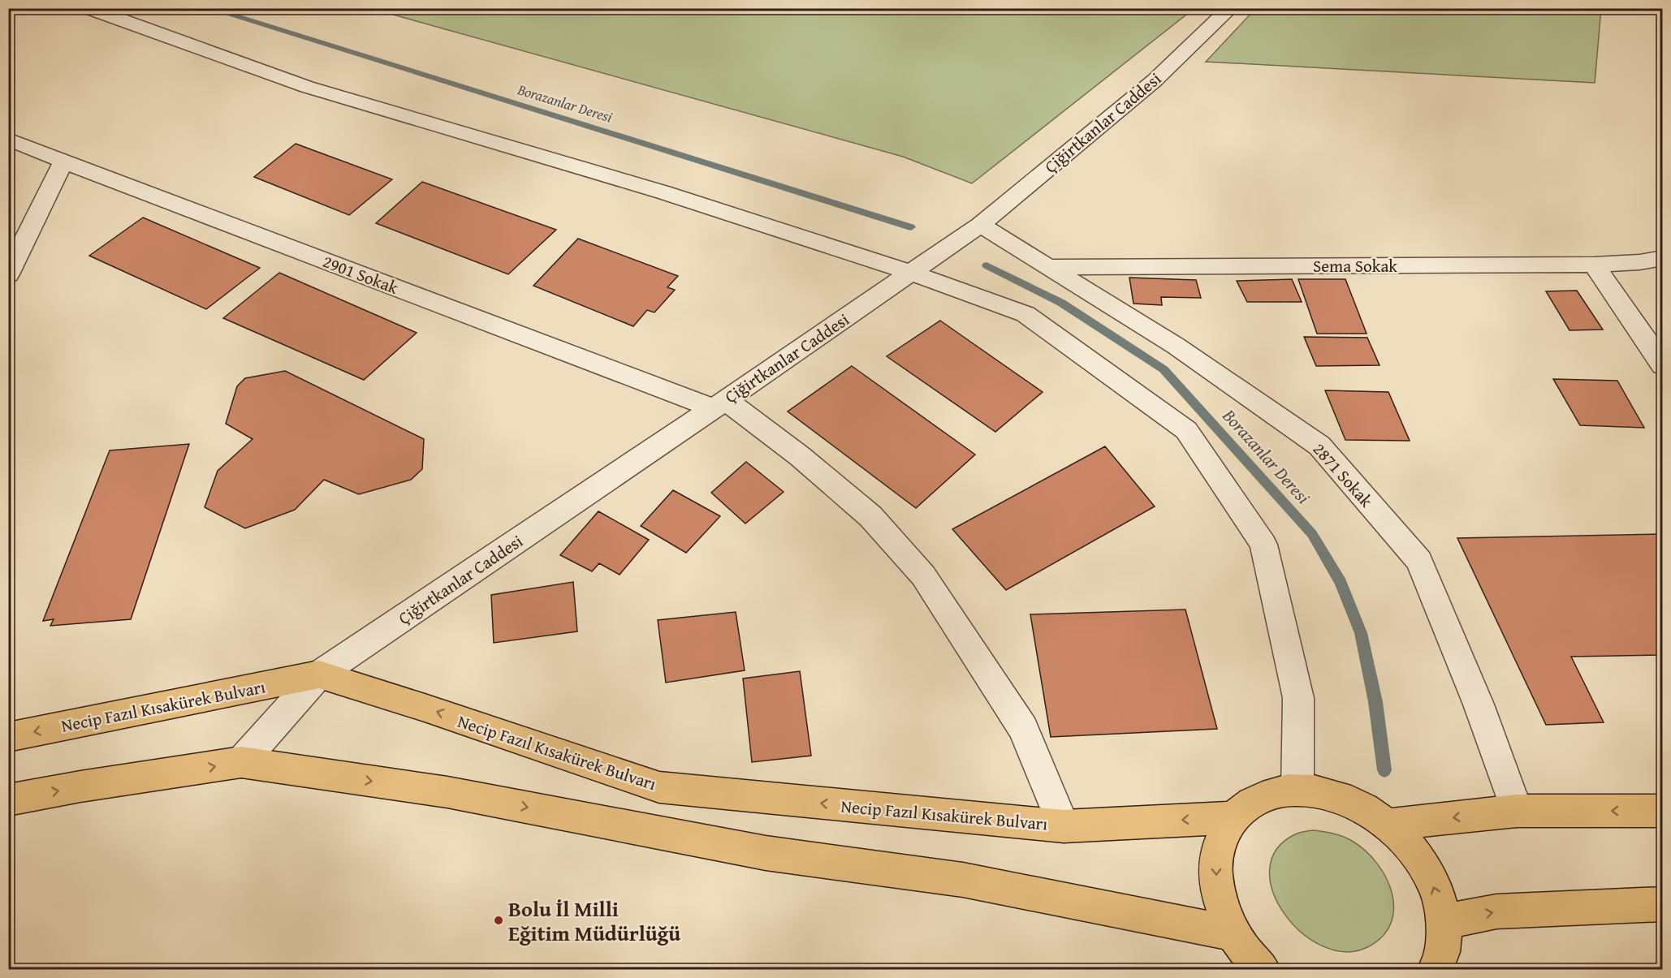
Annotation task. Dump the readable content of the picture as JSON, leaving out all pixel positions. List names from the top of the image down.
{
  "streets": {
    "main road": ["Necip Fazıl Kısakürek Bulvarı"],
    "street": [
      "Çiğirtkanlar Caddesi",
      "Sema Sokak",
      "2901 Sokak",
      "2871 Sokak"
    ]
  },
  "crossings": [
    ["Çiğirtkanlar Caddesi", "2901 Sokak"],
    ["Çiğirtkanlar Caddesi", "2871 Sokak"],
    ["Çiğirtkanlar Caddesi", "Necip Fazıl Kısakürek Bulvarı"],
    ["Sema Sokak", "2871 Sokak"],
    ["2901 Sokak", "Necip Fazıl Kısakürek Bulvarı"]
  ],
  "water": ["Borazanlar Deresi"],
  "places": ["Bolu İl Milli Eğitim Müdürlüğü"]
}
